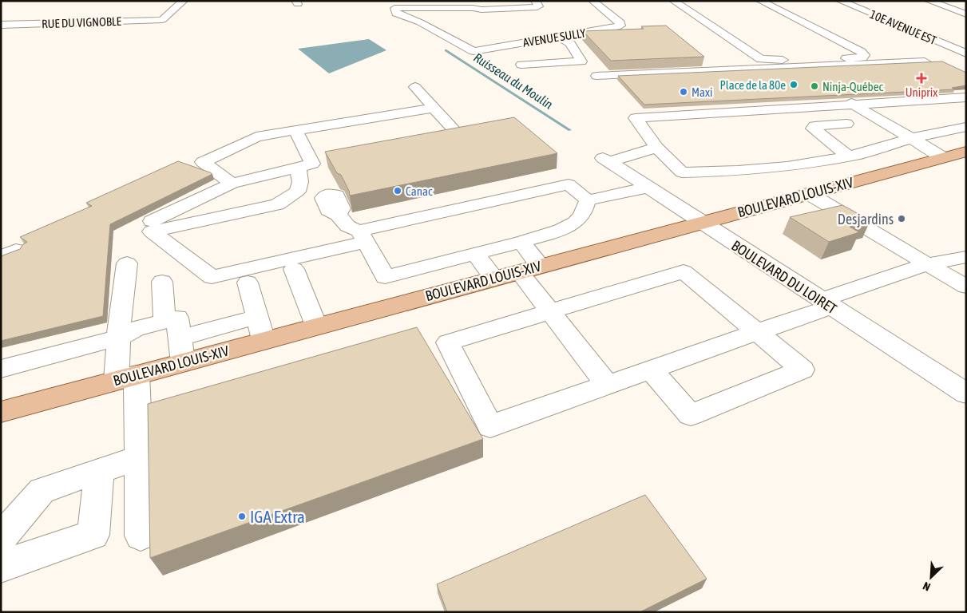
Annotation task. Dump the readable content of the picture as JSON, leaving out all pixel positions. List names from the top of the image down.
{
  "streets": {
    "main road": ["BOULEVARD LOUIS-XIV"],
    "street": [
      "RUE DU VIGNOBLE",
      "10E AVENUE EST",
      "AVENUE SULLY",
      "BOULEVARD DU LOIRET"
    ]
  },
  "crossings": [
    ["BOULEVARD LOUIS-XIV", "BOULEVARD DU LOIRET"]
  ],
  "water": ["Ruisseau du Moulin"],
  "places": {
    "health": ["Uniprix"],
    "other": [
      "Place de la 80e",
      "Ninja-Québec",
      "Maxi",
      "Canac",
      "Desjardins",
      "IGA Extra"
    ]
  },
  "north": "bottom left"
}
